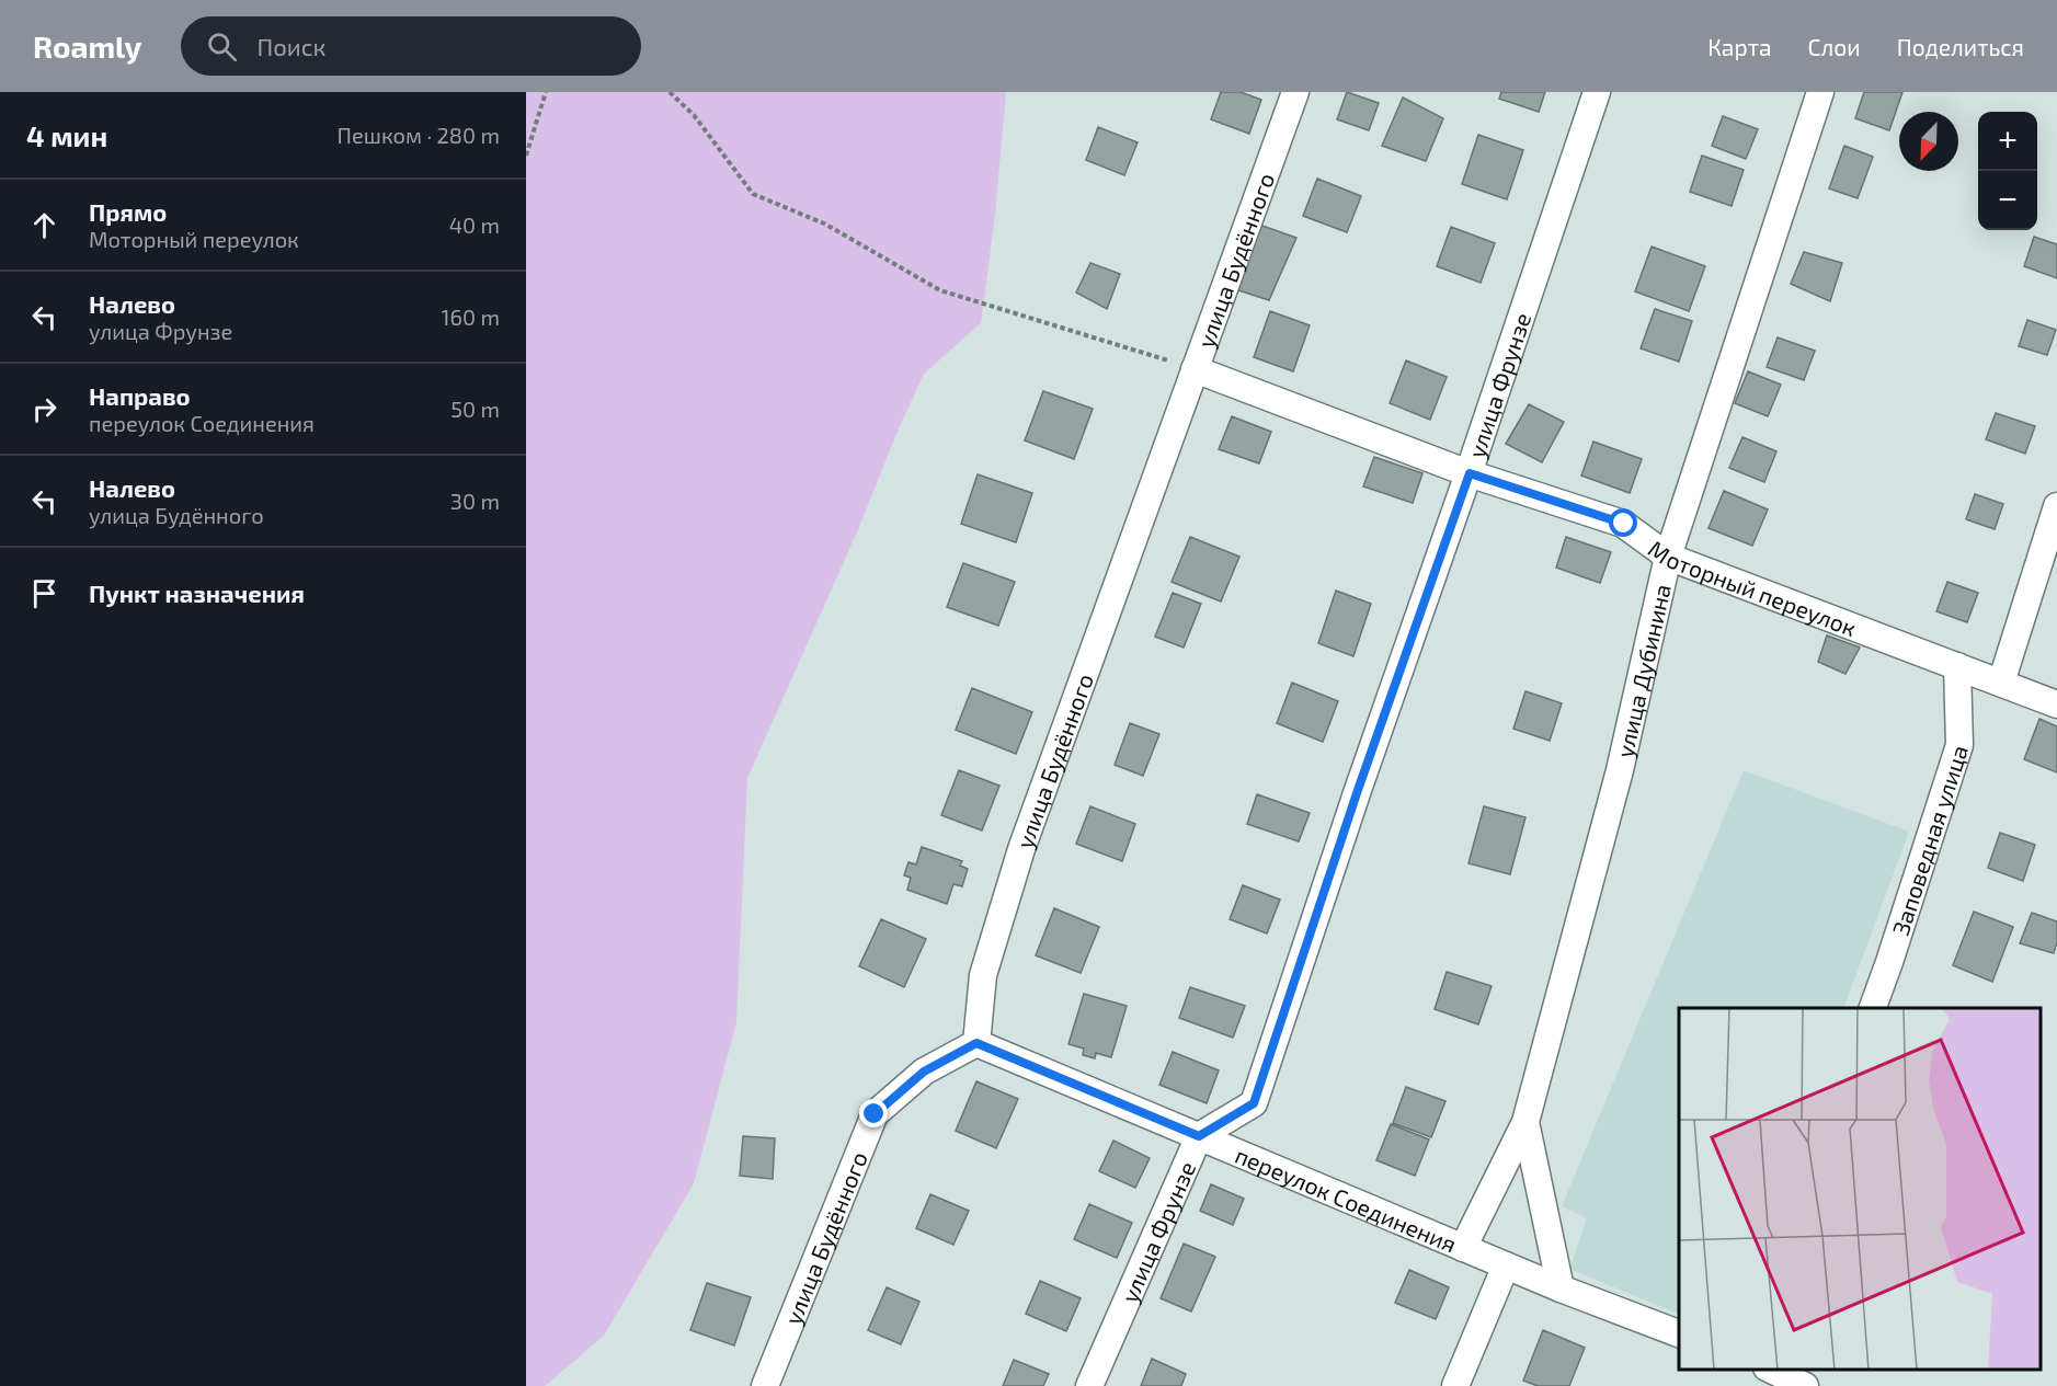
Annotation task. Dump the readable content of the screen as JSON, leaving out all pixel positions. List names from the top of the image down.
{
  "streets": {
    "street": [
      "улица Будённого",
      "улица Фрунзе",
      "Моторный переулок",
      "улица Дубинина",
      "Заповедная улица",
      "переулок Соединения"
    ]
  },
  "crossings": [
    ["улица Будённого", "Моторный переулок"],
    ["улица Будённого", "переулок Соединения"],
    ["улица Фрунзе", "Моторный переулок"],
    ["улица Фрунзе", "переулок Соединения"],
    ["Моторный переулок", "улица Дубинина"],
    ["Моторный переулок", "Заповедная улица"],
    ["улица Дубинина", "переулок Соединения"]
  ],
  "north": "bottom left",
  "page": {
    "header": "Roamly",
    "search": "Поиск",
    "nav": ["Карта", "Слои", "Поделиться"],
    "heading": ["4 мин", "Пешком · 280 m"],
    "map_buttons": ["+", "−"],
    "list": [
      ["Прямо", "Моторный переулок", "40 m"],
      ["Налево", "улица Фрунзе", "160 m"],
      ["Направо", "переулок Соединения", "50 m"],
      ["Налево", "улица Будённого", "30 m"],
      "Пункт назначения"
    ]
  }
}
